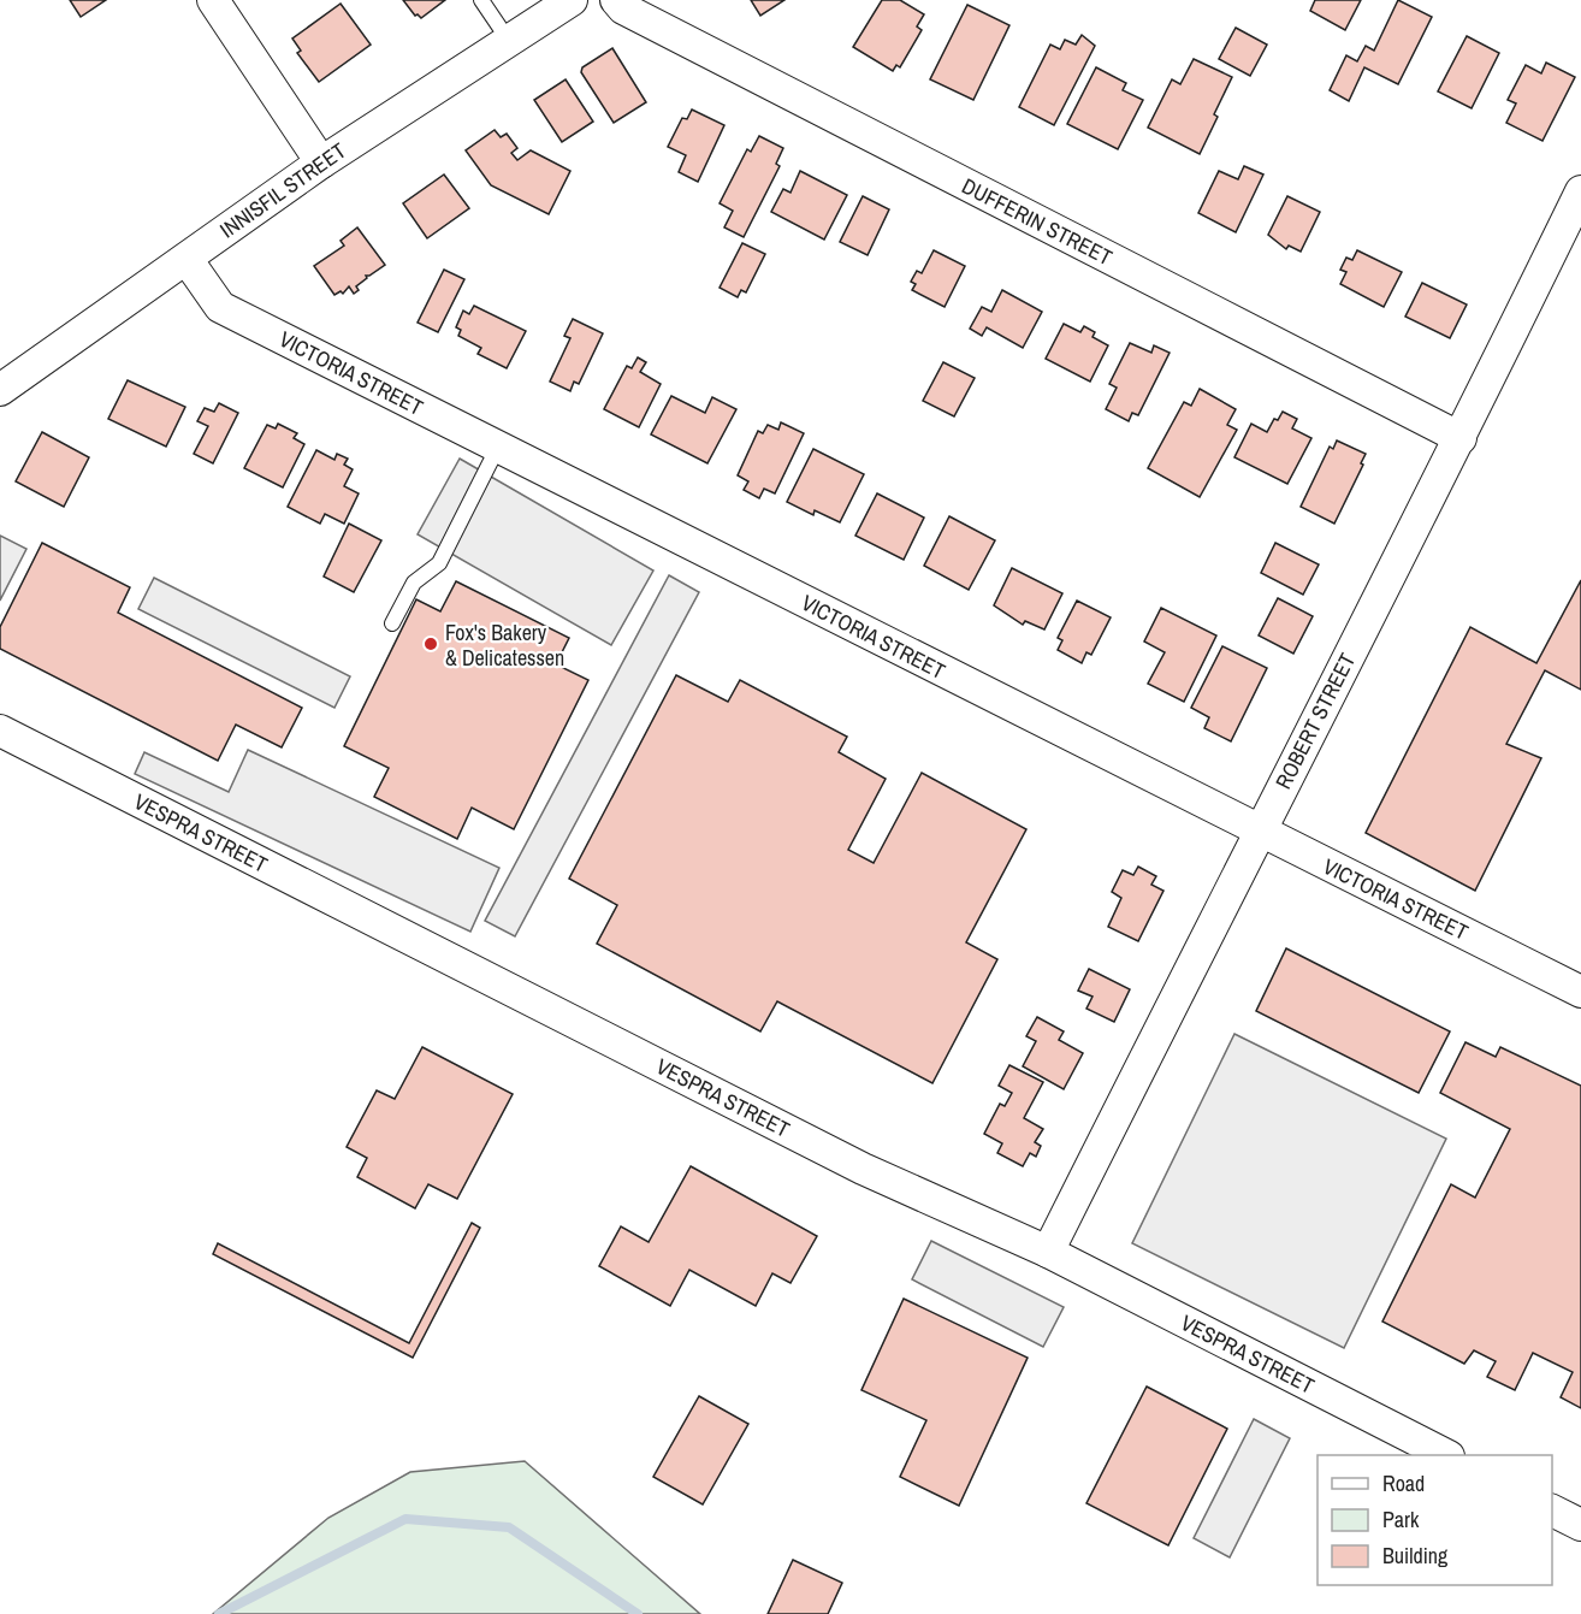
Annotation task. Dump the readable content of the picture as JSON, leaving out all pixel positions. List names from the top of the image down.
{
  "streets": {
    "street": [
      "INNISFIL STREET",
      "DUFFERIN STREET",
      "VICTORIA STREET",
      "ROBERT STREET",
      "VESPRA STREET"
    ]
  },
  "crossings": [
    ["INNISFIL STREET", "VICTORIA STREET"],
    ["DUFFERIN STREET", "ROBERT STREET"],
    ["VICTORIA STREET", "ROBERT STREET"],
    ["ROBERT STREET", "VESPRA STREET"]
  ],
  "places": ["Fox's Bakery & Delicatessen"],
  "legend": ["Road", "Park", "Building"]
}
